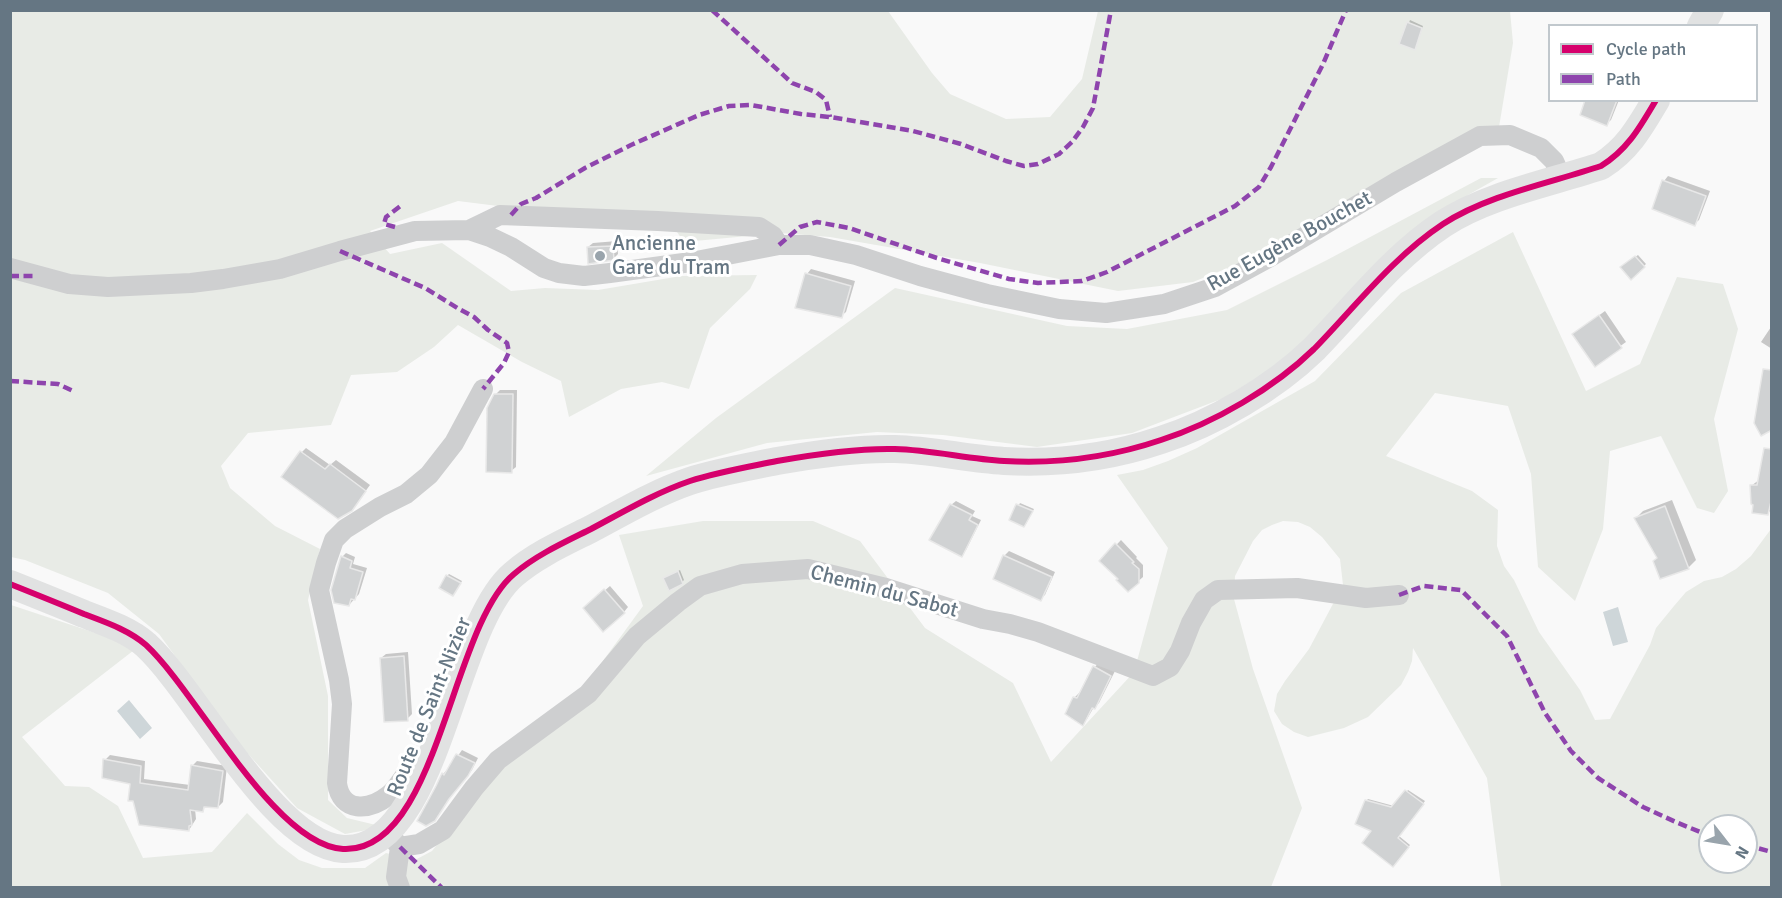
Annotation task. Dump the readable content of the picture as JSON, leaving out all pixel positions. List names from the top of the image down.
{
  "streets": {
    "main road": ["Route de Saint-Nizier"],
    "street": ["Rue Eugène Bouchet", "Chemin du Sabot"]
  },
  "crossings": [
    ["Rue Eugène Bouchet", "Route de Saint-Nizier"],
    ["Chemin du Sabot", "Route de Saint-Nizier"]
  ],
  "places": ["Ancienne Gare du Tram"],
  "legend": ["Cycle path", "Path"],
  "north": "bottom right"
}
